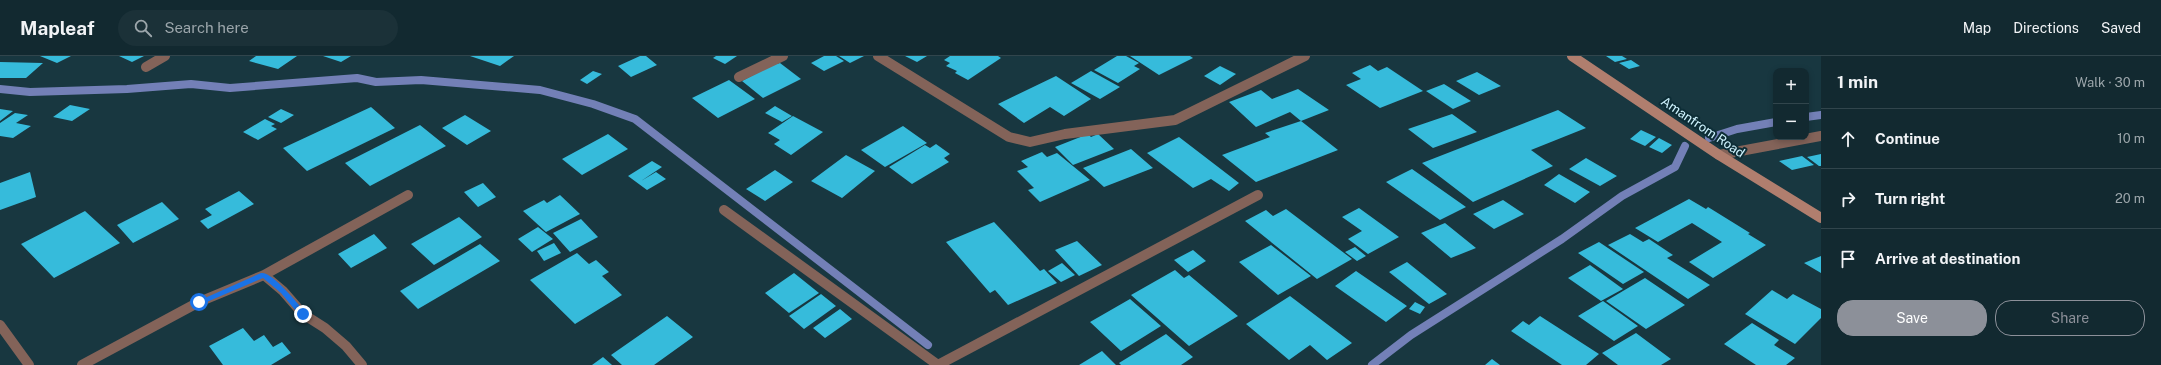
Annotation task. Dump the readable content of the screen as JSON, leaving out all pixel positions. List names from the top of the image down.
{
  "streets": {
    "street": ["Amanfrom Road"]
  },
  "page": {
    "header": "Mapleaf",
    "search": "Search here",
    "nav": ["Map", "Directions", "Saved"],
    "heading": ["1 min", "Walk · 30 m"],
    "map_buttons": ["+", "−"],
    "list": [
      ["Continue", "10 m"],
      ["Turn right", "20 m"],
      "Arrive at destination"
    ],
    "buttons": ["Save", "Share"]
  }
}
